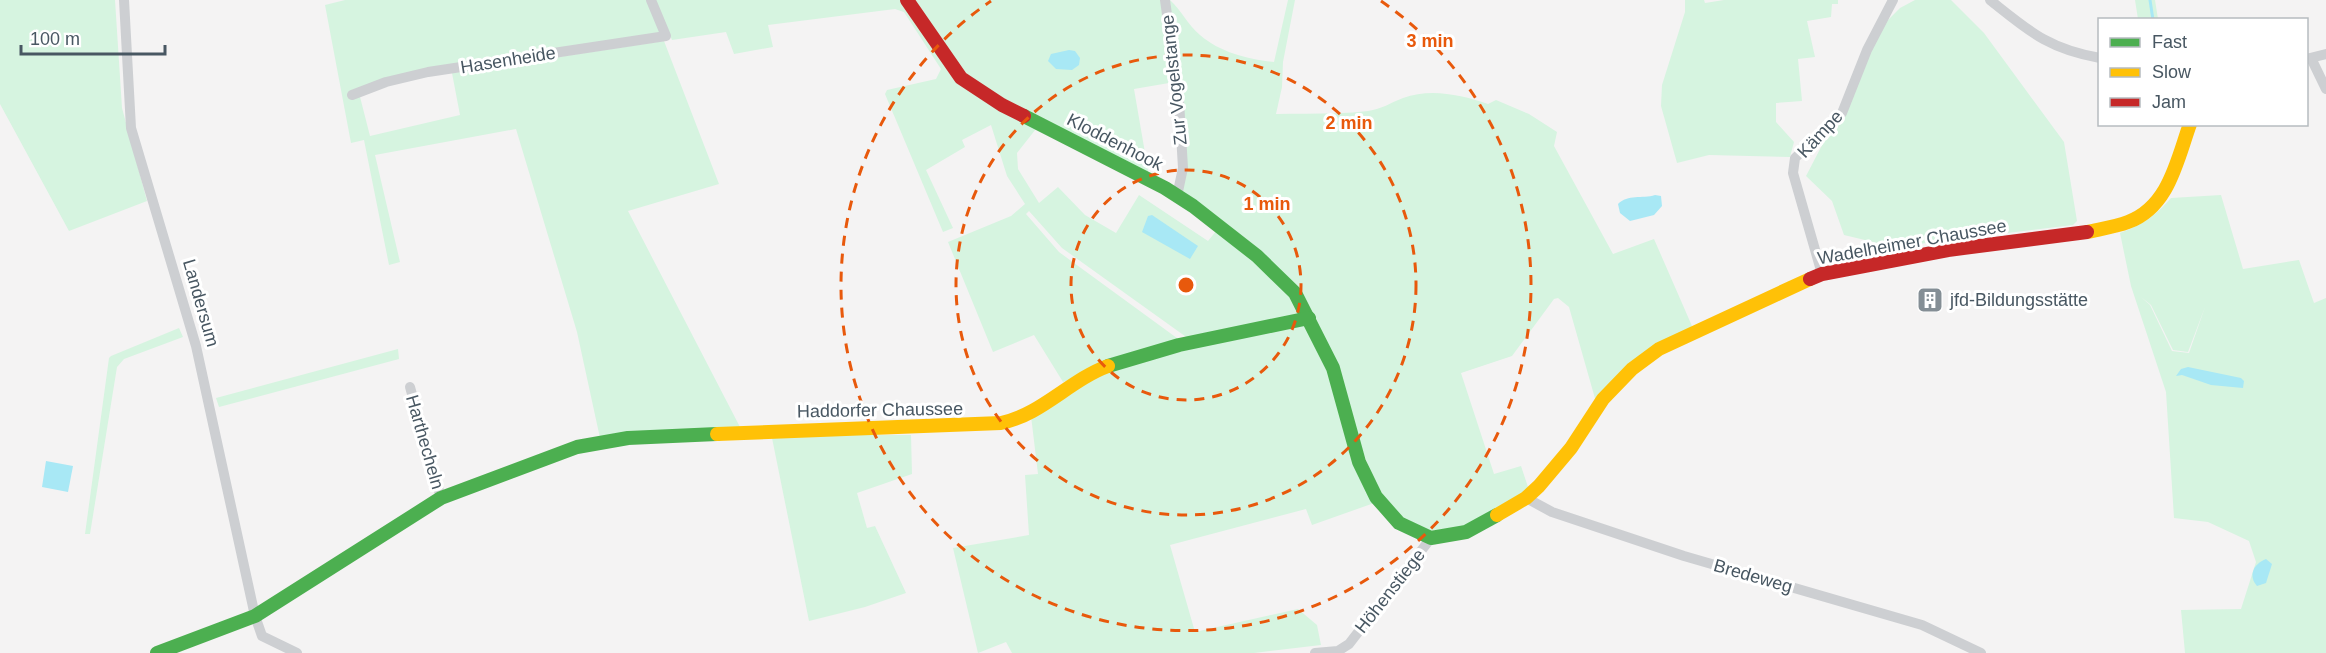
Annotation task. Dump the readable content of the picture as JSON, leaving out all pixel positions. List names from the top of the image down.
{
  "streets": {
    "street": [
      "Hasenheide",
      "Zur Vogelstange",
      "Kämpe",
      "Kloddenhook",
      "Wadelheimer Chaussee",
      "Landersum",
      "Haddorfer Chaussee",
      "Harthecheln",
      "Bredeweg",
      "Höhenstiege"
    ]
  },
  "crossings": [
    ["Zur Vogelstange", "Kloddenhook"],
    ["Kämpe", "Wadelheimer Chaussee"],
    ["Kloddenhook", "Haddorfer Chaussee"],
    ["Wadelheimer Chaussee", "Bredeweg"],
    ["Wadelheimer Chaussee", "Höhenstiege"],
    ["Haddorfer Chaussee", "Harthecheln"]
  ],
  "places": {
    "building": ["jfd-Bildungsstätte"]
  },
  "legend": ["Fast", "Slow", "Jam"],
  "scale_bar": "100 m",
  "rings": ["3 min", "2 min", "1 min"]
}
